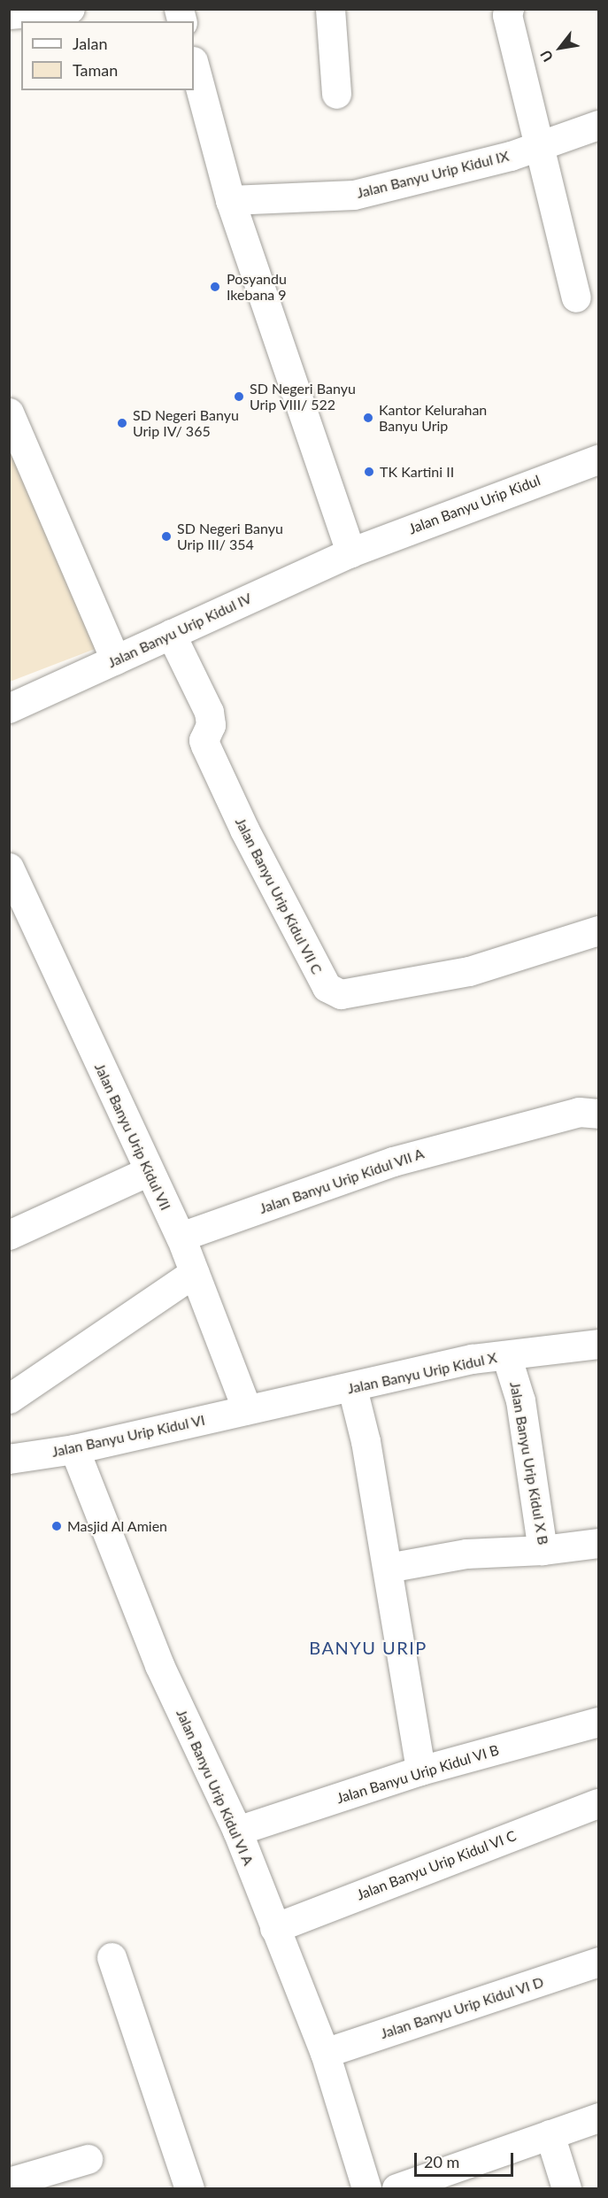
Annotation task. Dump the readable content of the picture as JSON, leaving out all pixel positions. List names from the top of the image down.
{
  "streets": {
    "street": [
      "Jalan Banyu Urip Kidul IX",
      "Jalan Banyu Urip Kidul",
      "Jalan Banyu Urip Kidul IV",
      "Jalan Banyu Urip Kidul VII C",
      "Jalan Banyu Urip Kidul VII",
      "Jalan Banyu Urip Kidul VII A",
      "Jalan Banyu Urip Kidul X",
      "Jalan Banyu Urip Kidul VI",
      "Jalan Banyu Urip Kidul X B",
      "Jalan Banyu Urip Kidul VI B",
      "Jalan Banyu Urip Kidul VI A",
      "Jalan Banyu Urip Kidul VI C",
      "Jalan Banyu Urip Kidul VI D"
    ]
  },
  "crossings": [
    ["Jalan Banyu Urip Kidul", "Jalan Banyu Urip Kidul IV"],
    ["Jalan Banyu Urip Kidul IV", "Jalan Banyu Urip Kidul VII C"],
    ["Jalan Banyu Urip Kidul VII", "Jalan Banyu Urip Kidul VII A"],
    ["Jalan Banyu Urip Kidul VII", "Jalan Banyu Urip Kidul X"],
    ["Jalan Banyu Urip Kidul VII", "Jalan Banyu Urip Kidul VI"],
    ["Jalan Banyu Urip Kidul X", "Jalan Banyu Urip Kidul VI"],
    ["Jalan Banyu Urip Kidul X", "Jalan Banyu Urip Kidul X B"],
    ["Jalan Banyu Urip Kidul VI", "Jalan Banyu Urip Kidul VI A"],
    ["Jalan Banyu Urip Kidul VI B", "Jalan Banyu Urip Kidul VI A"],
    ["Jalan Banyu Urip Kidul VI A", "Jalan Banyu Urip Kidul VI C"],
    ["Jalan Banyu Urip Kidul VI A", "Jalan Banyu Urip Kidul VI D"]
  ],
  "districts": ["BANYU URIP"],
  "places": [
    "Posyandu Ikebana 9",
    "SD Negeri Banyu Urip VIII/ 522",
    "Kantor Kelurahan Banyu Urip",
    "SD Negeri Banyu Urip IV/ 365",
    "TK Kartini II",
    "SD Negeri Banyu Urip III/ 354",
    "Masjid Al Amien"
  ],
  "legend": ["Jalan", "Taman"],
  "scale_bar": "20 m",
  "north": "bottom left"
}
